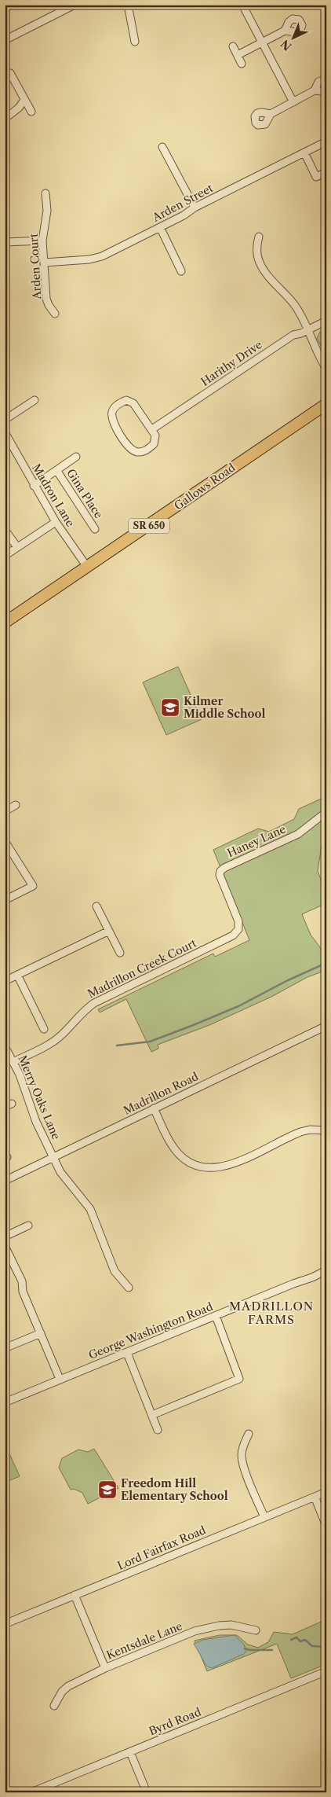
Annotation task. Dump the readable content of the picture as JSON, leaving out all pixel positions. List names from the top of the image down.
{
  "streets": {
    "main road": ["Gallows Road", "SR 650"],
    "street": [
      "Arden Street",
      "Arden Court",
      "Harithy Drive",
      "Gina Place",
      "Madron Lane",
      "Haney Lane",
      "Madrillon Creek Court",
      "Madrillon Road",
      "Merry Oaks Lane",
      "George Washington Road",
      "Lord Fairfax Road",
      "Kentsdale Lane",
      "Byrd Road"
    ]
  },
  "crossings": [
    ["Arden Street", "Arden Court"],
    ["Gallows Road", "Madron Lane"],
    ["Haney Lane", "Madrillon Creek Court"],
    ["Madrillon Creek Court", "Merry Oaks Lane"],
    ["Madrillon Road", "Merry Oaks Lane"]
  ],
  "districts": ["MADRILLON FARMS"],
  "places": {
    "school or university": ["Kilmer Middle School", "Freedom Hill Elementary School"]
  },
  "north": "bottom left"
}
